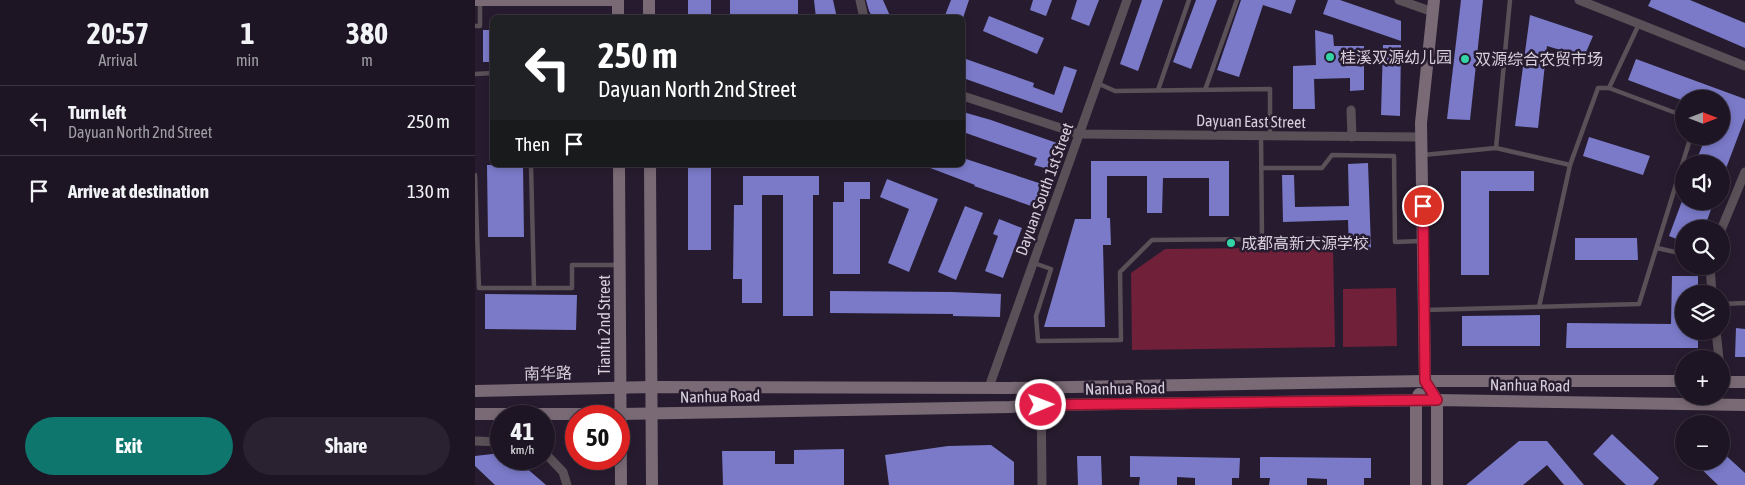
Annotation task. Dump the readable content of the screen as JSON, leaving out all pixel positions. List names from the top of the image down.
{
  "streets": {
    "main road": ["Tianfu 2nd Street", "南华路", "Nanhua Road"],
    "street": ["Dayuan East Street", "Dayuan South 1st Street"]
  },
  "crossings": [
    ["Dayuan East Street", "Dayuan South 1st Street"],
    ["Dayuan South 1st Street", "Nanhua Road"],
    ["Tianfu 2nd Street", "南华路"],
    ["南华路", "Nanhua Road"]
  ],
  "places": ["桂溪双源幼儿园", "双源综合农贸市场", "成都高新大源学校"],
  "north": "right",
  "page": {
    "eta": [
      "20:57",
      "Arrival",
      "1",
      "min",
      "380",
      "m"
    ],
    "turn": ["250 m", "Dayuan North 2nd Street"],
    "list": [
      {
        "name": "Turn left",
        "note": "Dayuan North 2nd Street",
        "value": "250 m"
      },
      {
        "name": "Arrive at destination",
        "value": "130 m"
      }
    ],
    "map_buttons": ["+", "−"],
    "then": "Then",
    "speed": "41 km/h",
    "limit": "50",
    "buttons": ["Exit", "Share"]
  }
}
